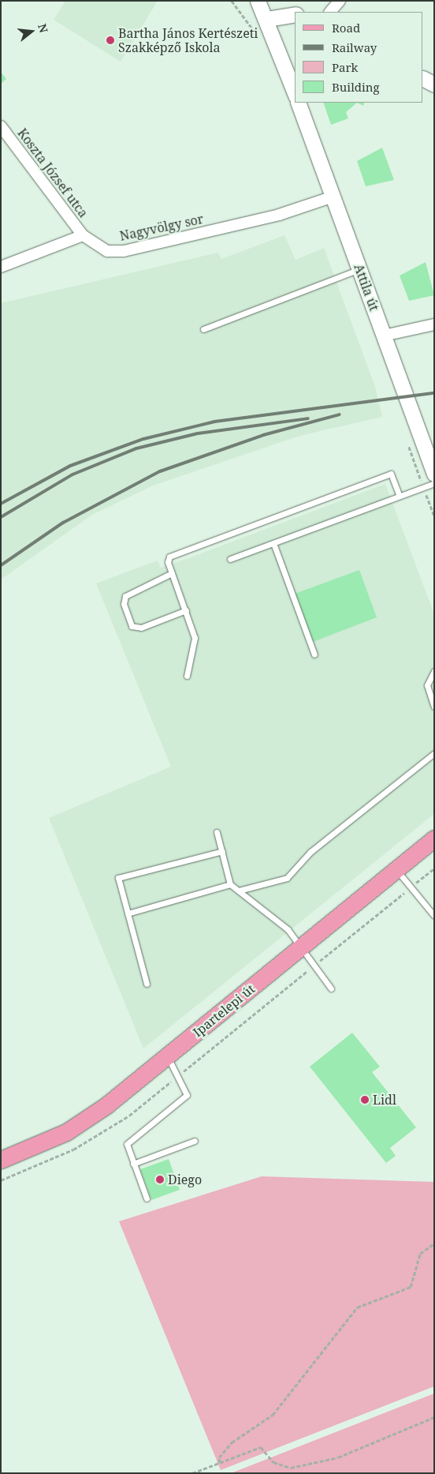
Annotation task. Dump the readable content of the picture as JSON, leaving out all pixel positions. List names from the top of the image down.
{
  "streets": {
    "main road": ["Attila út", "Ipartelepi út"],
    "street": ["Koszta József utca", "Nagyvölgy sor"]
  },
  "crossings": [
    ["Koszta József utca", "Nagyvölgy sor"],
    ["Nagyvölgy sor", "Attila út"]
  ],
  "places": ["Bartha János Kertészeti Szakképző Iskola", "Lidl", "Diego"],
  "legend": [
    "Road",
    "Railway",
    "Park",
    "Building"
  ],
  "north": "right"
}
